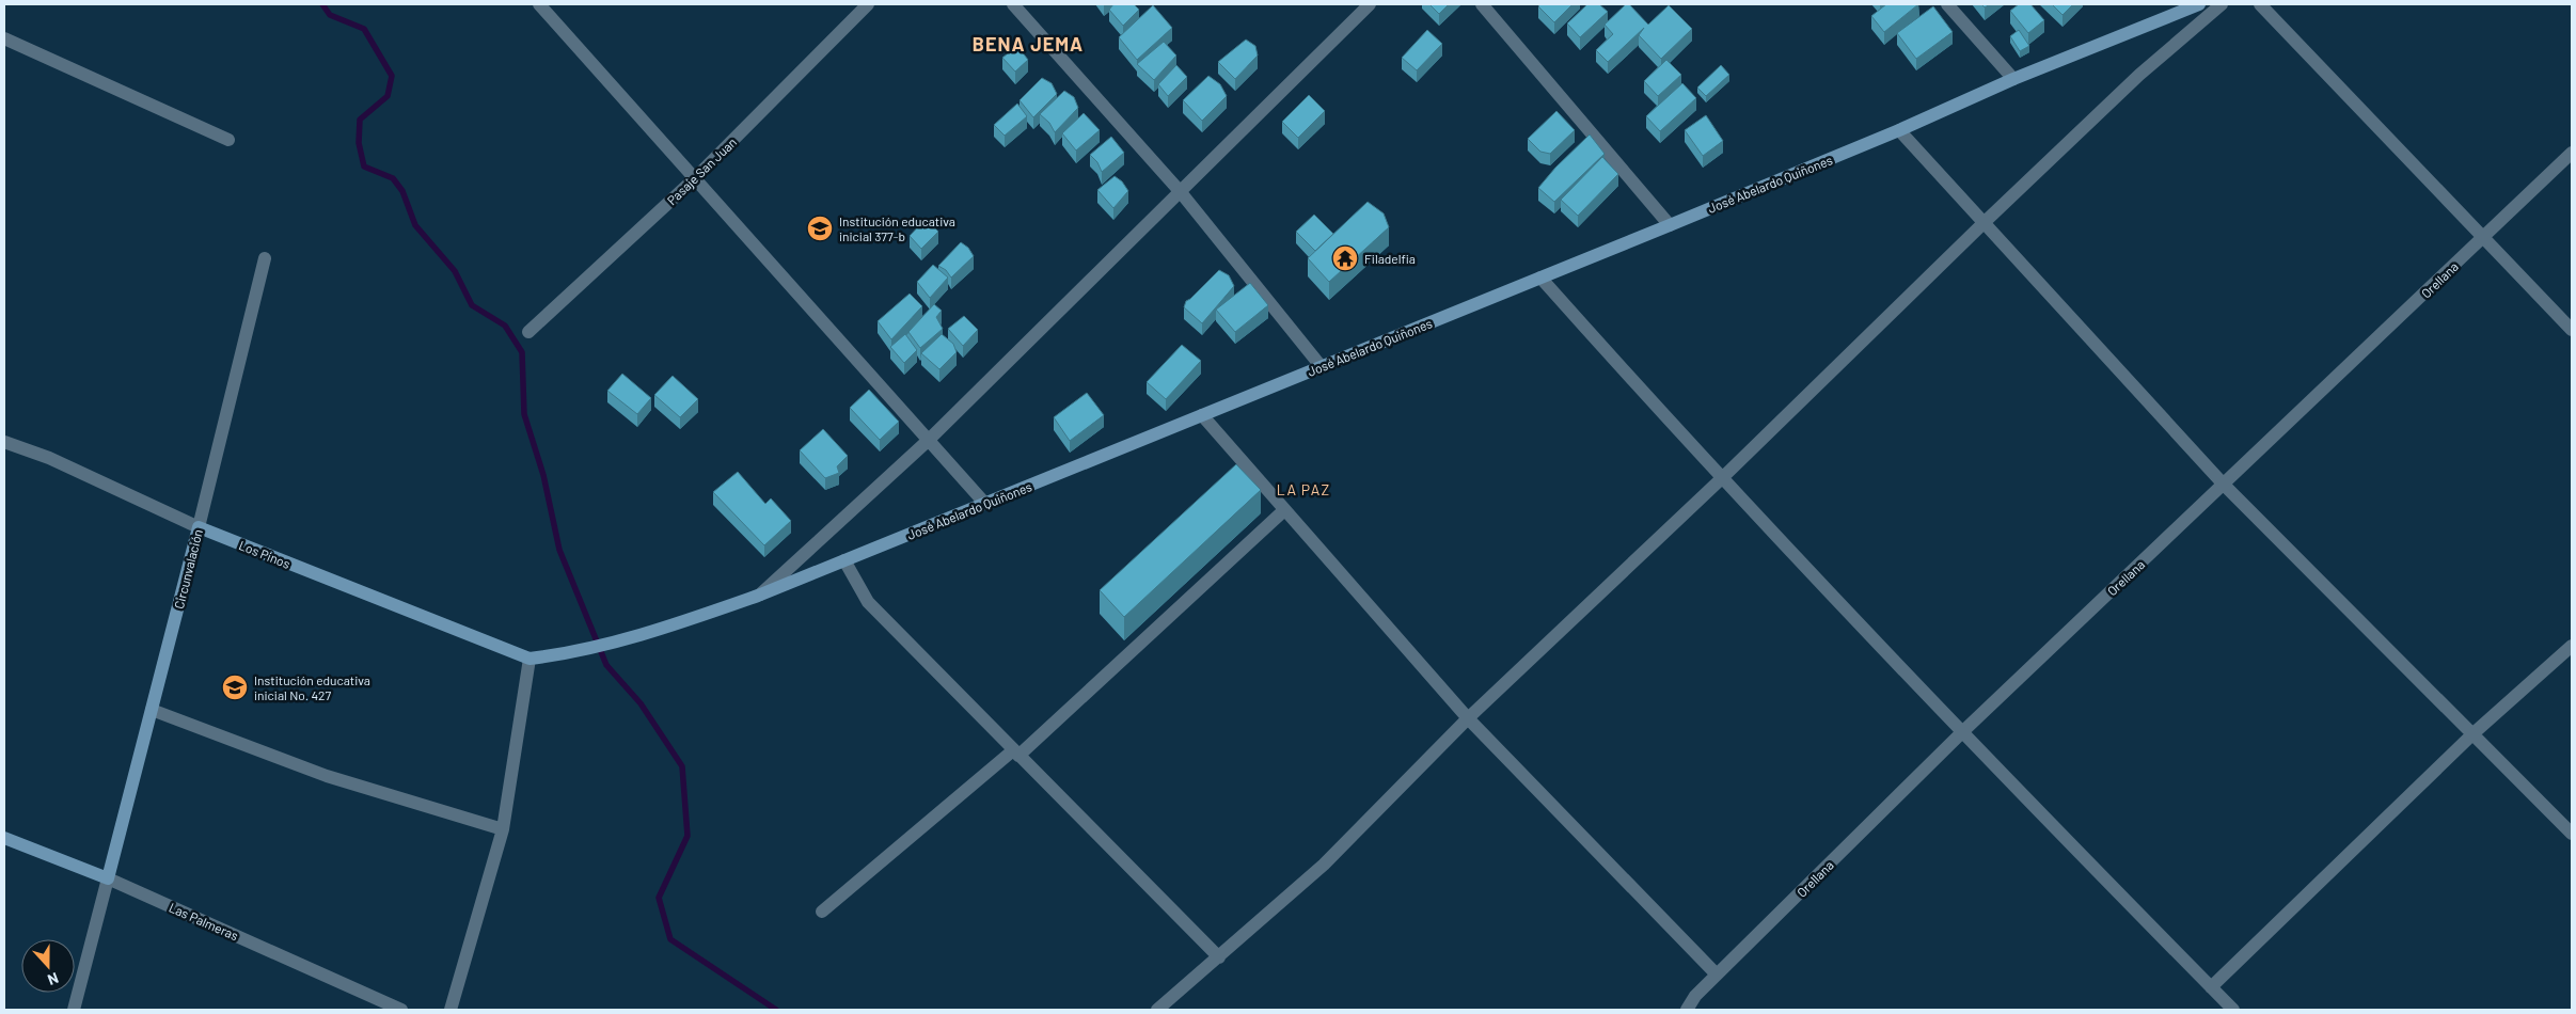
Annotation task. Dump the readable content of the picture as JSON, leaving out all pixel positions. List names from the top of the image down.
{
  "streets": {
    "street": [
      "Pasaje San Juan",
      "José Abelardo Quiñones",
      "Orellana",
      "Los Pinos",
      "Circunvalación",
      "Las Palmeras"
    ]
  },
  "crossings": [
    ["José Abelardo Quiñones", "Los Pinos"],
    ["Los Pinos", "Circunvalación"],
    ["Circunvalación", "Las Palmeras"]
  ],
  "districts": ["BENA JEMA", "LA PAZ"],
  "places": {
    "school or university": ["Institución educativa inicial 377-b", "Institución educativa inicial No. 427"],
    "temple": ["Filadelfia"]
  },
  "north": "bottom"
}
